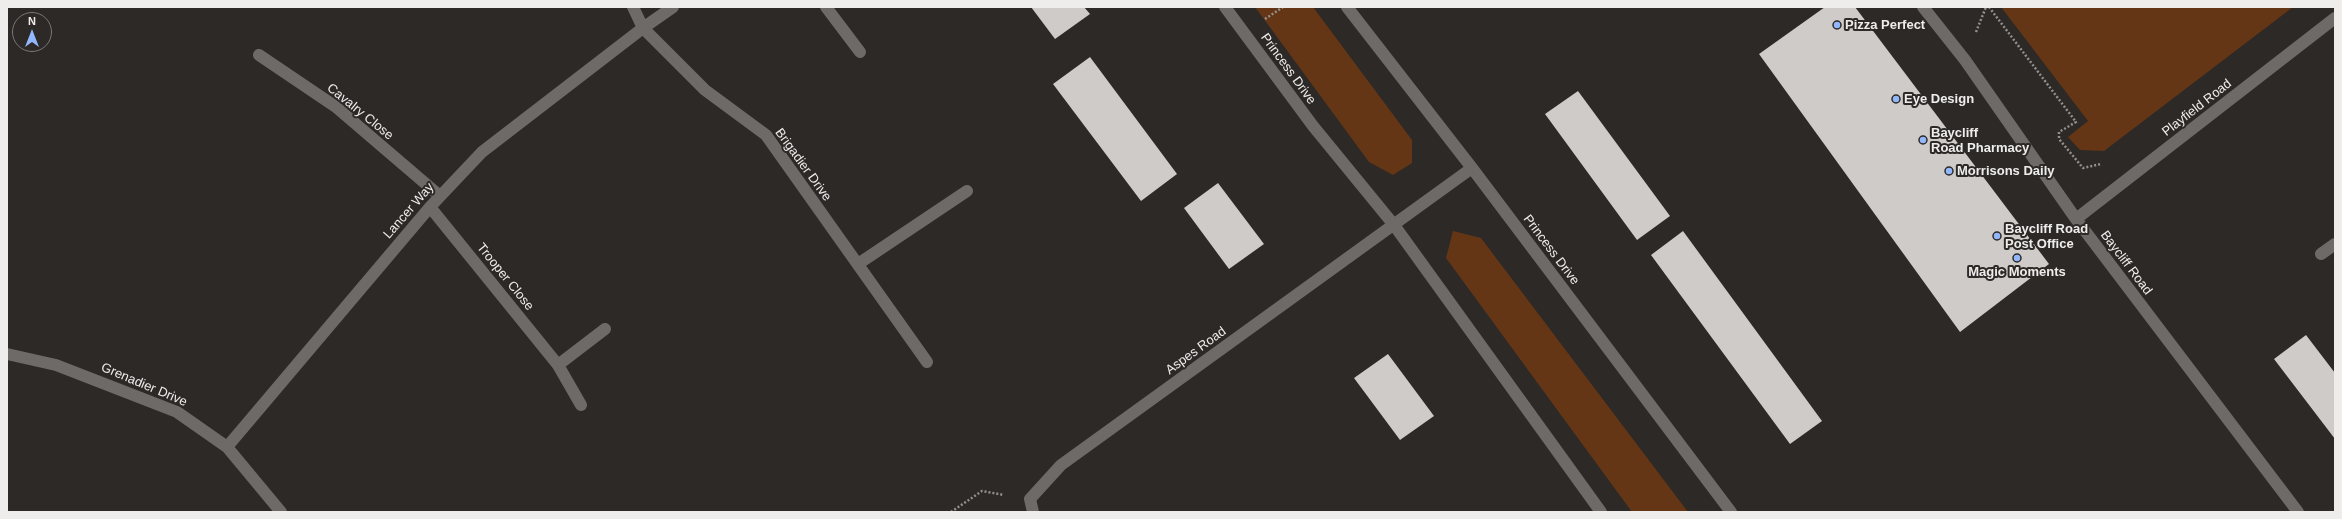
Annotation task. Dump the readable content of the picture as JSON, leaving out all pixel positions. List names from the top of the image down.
{
  "streets": {
    "street": [
      "Princess Drive",
      "Playfield Road",
      "Cavalry Close",
      "Brigadier Drive",
      "Lancer Way",
      "Baycliff Road",
      "Trooper Close",
      "Aspes Road",
      "Grenadier Drive"
    ]
  },
  "crossings": [
    ["Princess Drive", "Aspes Road"],
    ["Playfield Road", "Baycliff Road"],
    ["Cavalry Close", "Lancer Way"],
    ["Brigadier Drive", "Lancer Way"],
    ["Lancer Way", "Trooper Close"],
    ["Lancer Way", "Grenadier Drive"]
  ],
  "places": [
    "Pizza Perfect",
    "Eye Design",
    "Baycliff Road Pharmacy",
    "Morrisons Daily",
    "Baycliff Road Post Office",
    "Magic Moments"
  ],
  "north": "top"
}
